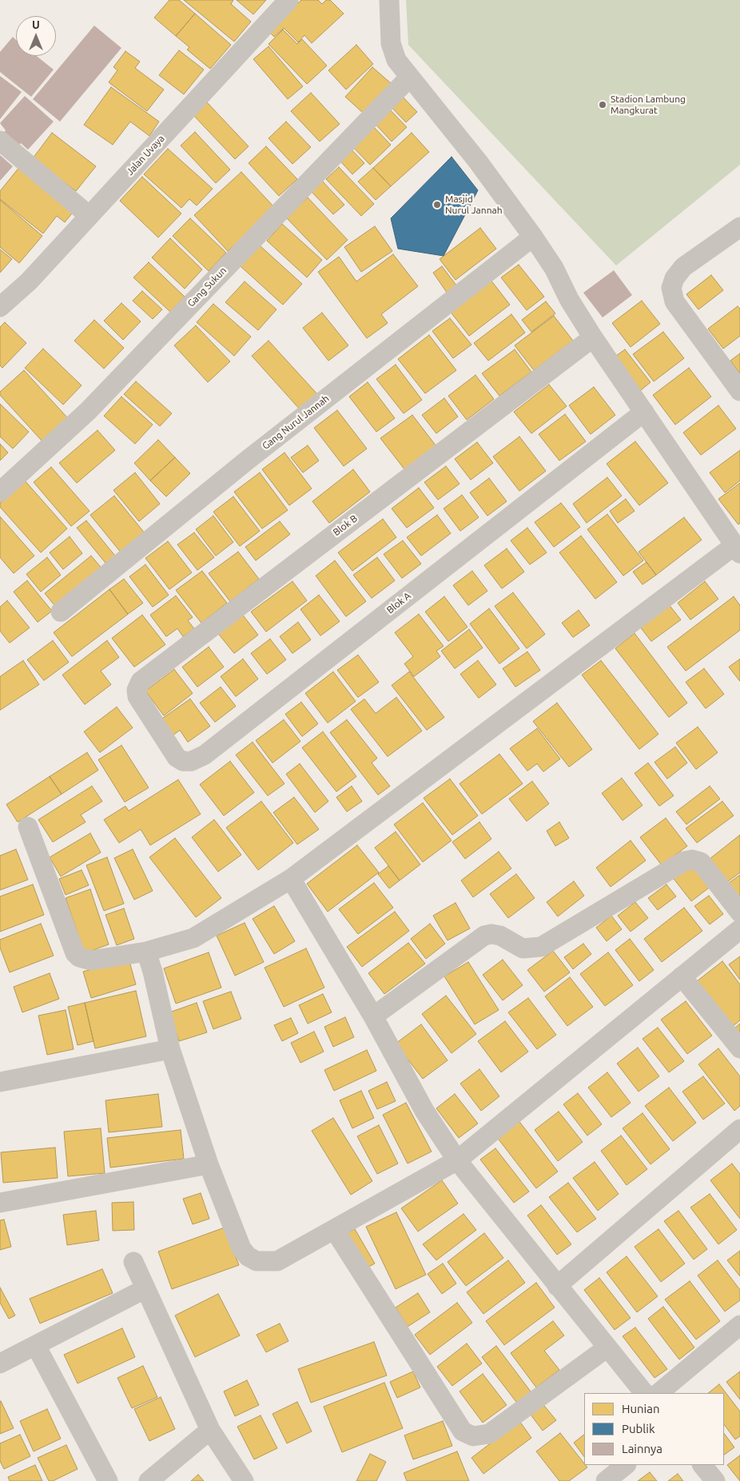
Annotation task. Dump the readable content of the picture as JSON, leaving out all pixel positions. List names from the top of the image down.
{
  "streets": {
    "street": [
      "Jalan Uvaya",
      "Gang Sukun",
      "Gang Nurul Jannah",
      "Blok B",
      "Blok A"
    ]
  },
  "crossings": [
    ["Blok B", "Blok A"]
  ],
  "places": ["Stadion Lambung Mangkurat", "Masjid Nurul Jannah"],
  "legend": ["Hunian", "Publik", "Lainnya"],
  "north": "top"
}
